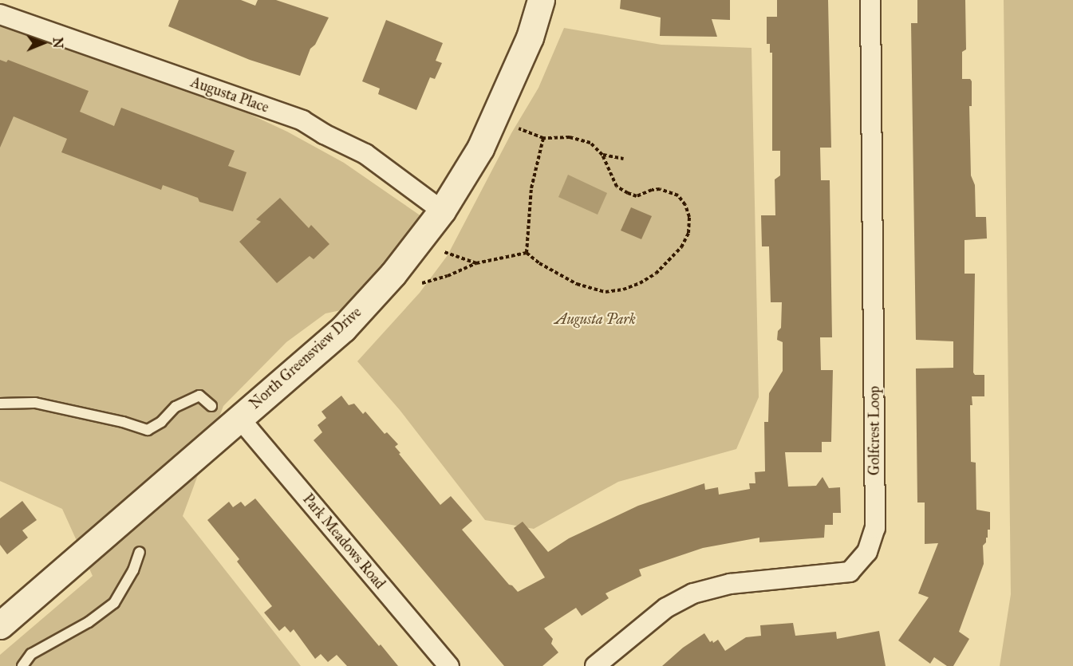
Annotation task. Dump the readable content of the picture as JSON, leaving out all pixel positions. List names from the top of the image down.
{
  "streets": {
    "street": [
      "Augusta Place",
      "North Greensview Drive",
      "Golfcrest Loop",
      "Park Meadows Road"
    ]
  },
  "crossings": [
    ["Augusta Place", "North Greensview Drive"],
    ["North Greensview Drive", "Park Meadows Road"]
  ],
  "parks": ["Augusta Park"],
  "north": "right"
}
